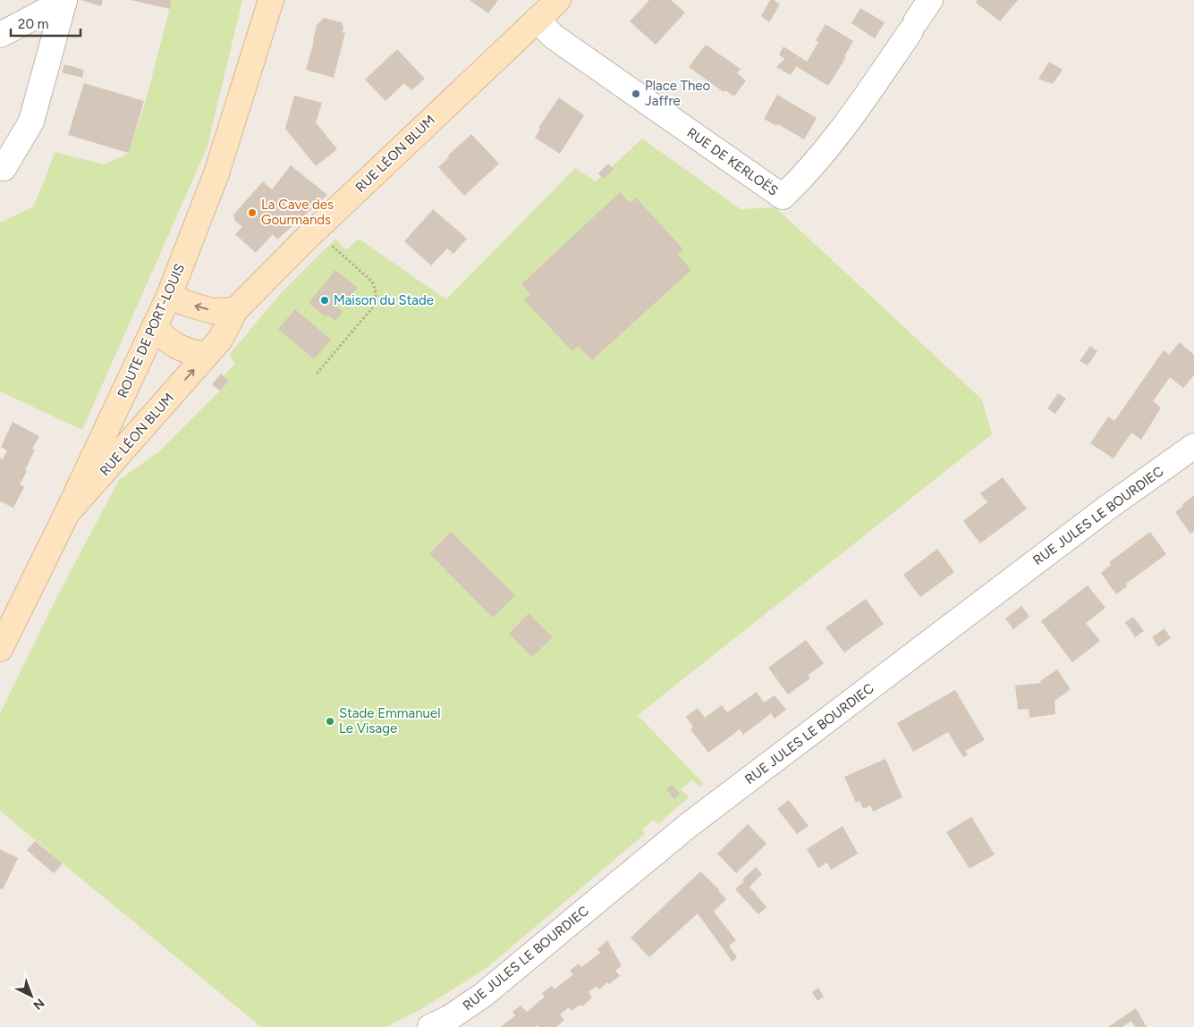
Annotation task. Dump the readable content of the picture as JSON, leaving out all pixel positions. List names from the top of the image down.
{
  "streets": {
    "street": [
      "RUE LÉON BLUM",
      "RUE DE KERLOËS",
      "ROUTE DE PORT-LOUIS",
      "RUE JULES LE BOURDIEC"
    ]
  },
  "crossings": [
    ["RUE LÉON BLUM", "RUE DE KERLOËS"],
    ["RUE LÉON BLUM", "ROUTE DE PORT-LOUIS"]
  ],
  "places": [
    "Place Theo Jaffre",
    "La Cave des Gourmands",
    "Maison du Stade",
    "Stade Emmanuel Le Visage"
  ],
  "scale_bar": "20 m",
  "north": "bottom right"
}
